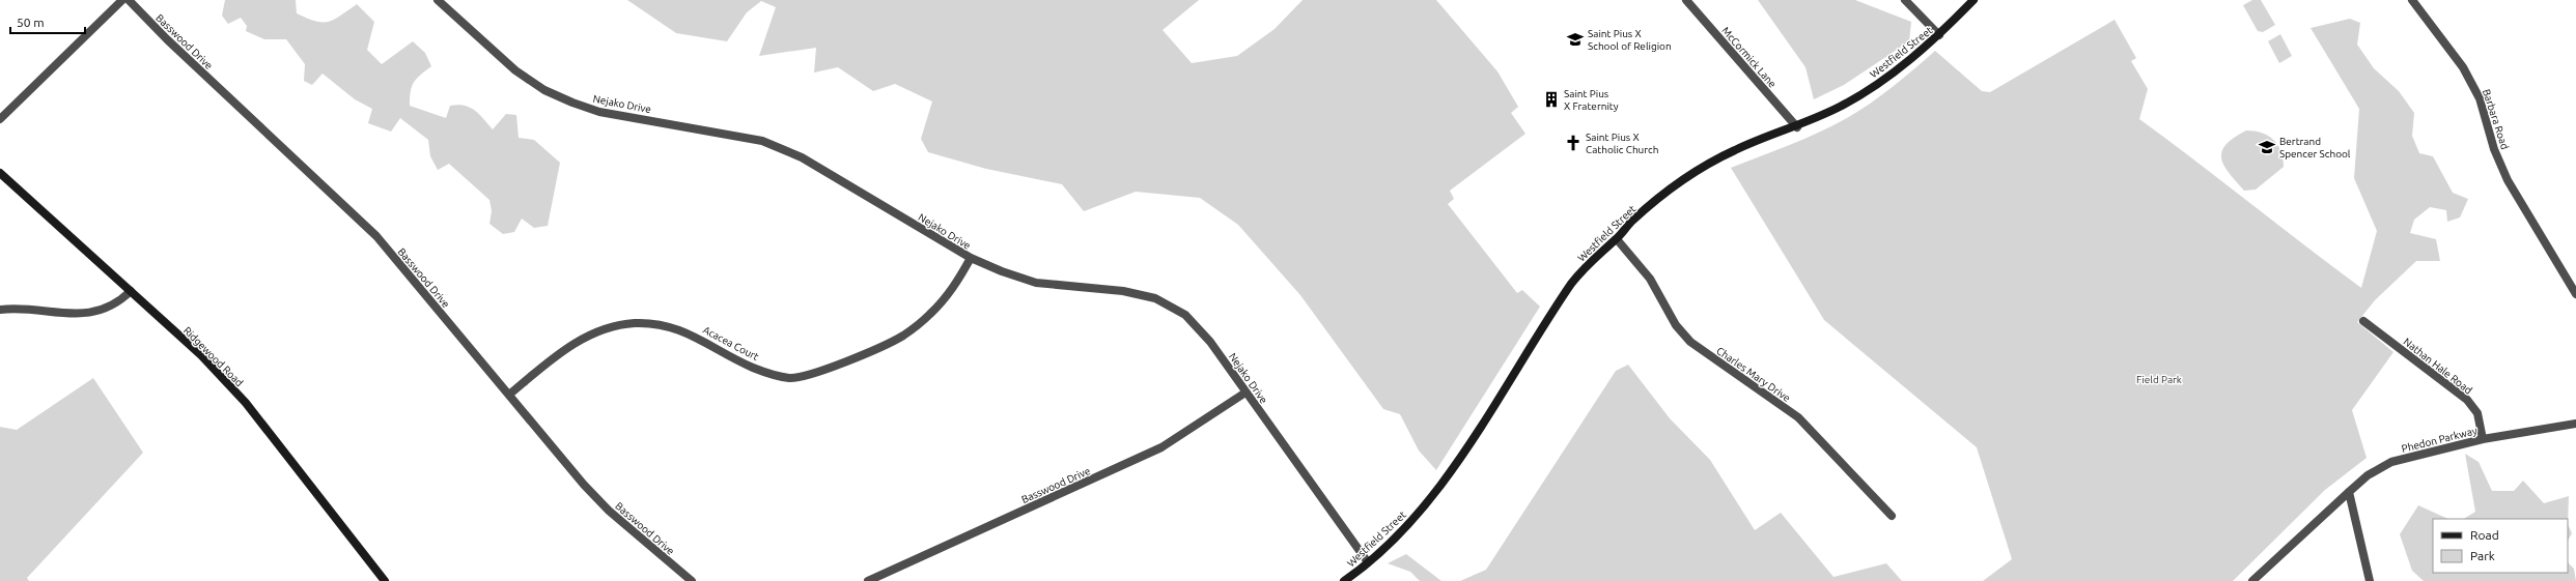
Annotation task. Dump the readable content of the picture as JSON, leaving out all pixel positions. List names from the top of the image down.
{
  "streets": {
    "main road": ["Westfield Street", "Ridgewood Road"],
    "street": [
      "Basswood Drive",
      "McCormick Lane",
      "Nejako Drive",
      "Barbara Road",
      "Acacea Court",
      "Nathan Hale Road",
      "Charles Mary Drive",
      "Phedon Parkway"
    ]
  },
  "crossings": [
    ["Basswood Drive", "Nejako Drive"],
    ["Basswood Drive", "Acacea Court"],
    ["Westfield Street", "McCormick Lane"],
    ["Westfield Street", "Nejako Drive"],
    ["Westfield Street", "Charles Mary Drive"],
    ["Nejako Drive", "Acacea Court"],
    ["Nathan Hale Road", "Phedon Parkway"]
  ],
  "parks": ["Field Park"],
  "places": {
    "school or university": ["Saint Pius X School of Religion", "Bertrand Spencer School"],
    "building": ["Saint Pius X Fraternity"],
    "church": ["Saint Pius X Catholic Church"]
  },
  "legend": ["Road", "Park"],
  "scale_bar": "50 m"
}
